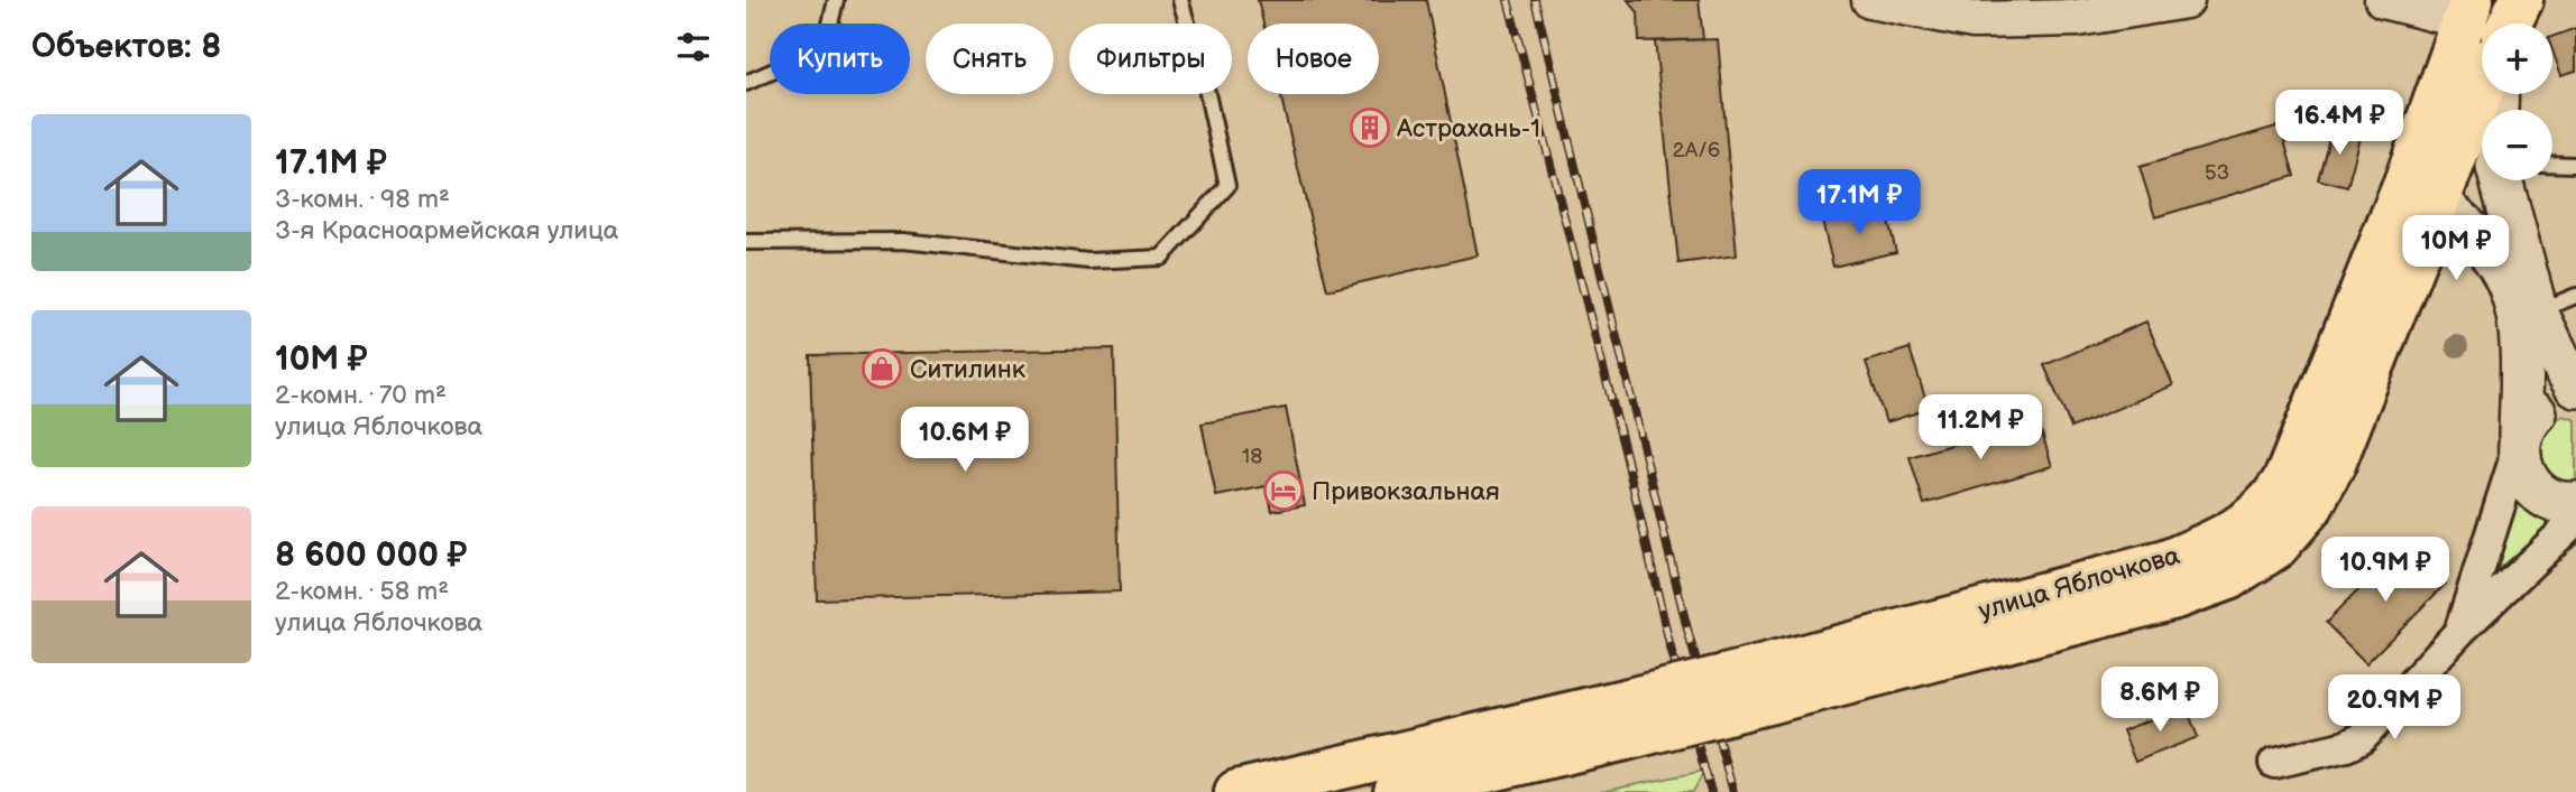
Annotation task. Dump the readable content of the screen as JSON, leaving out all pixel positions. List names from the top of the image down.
{
  "streets": {
    "main road": ["улица Яблочкова"]
  },
  "places": {
    "building": ["Астрахань-1"],
    "shop": ["Ситилинк"],
    "hotel": ["Привокзальная"]
  },
  "house_numbers": ["2А/6", "53", "18"],
  "page": {
    "heading": "Объектов: 8",
    "map_buttons": ["+", "−"],
    "chip": [
      "Купить",
      "Снять",
      "Фильтры",
      "Новое"
    ],
    "price": [
      "16.4M ₽",
      "17.1M ₽",
      "10M ₽",
      "11.2M ₽",
      "10.6M ₽",
      "10.9M ₽",
      "8.6M ₽",
      "20.9M ₽"
    ],
    "list": [
      {
        "name": "17.1M ₽",
        "note": "3-комн. · 98 m² · 3-я Красноармейская улица"
      },
      {
        "name": "10M ₽",
        "note": "2-комн. · 70 m² · улица Яблочкова"
      },
      {
        "name": "8 600 000 ₽",
        "note": "2-комн. · 58 m² · улица Яблочкова"
      }
    ]
  }
}
